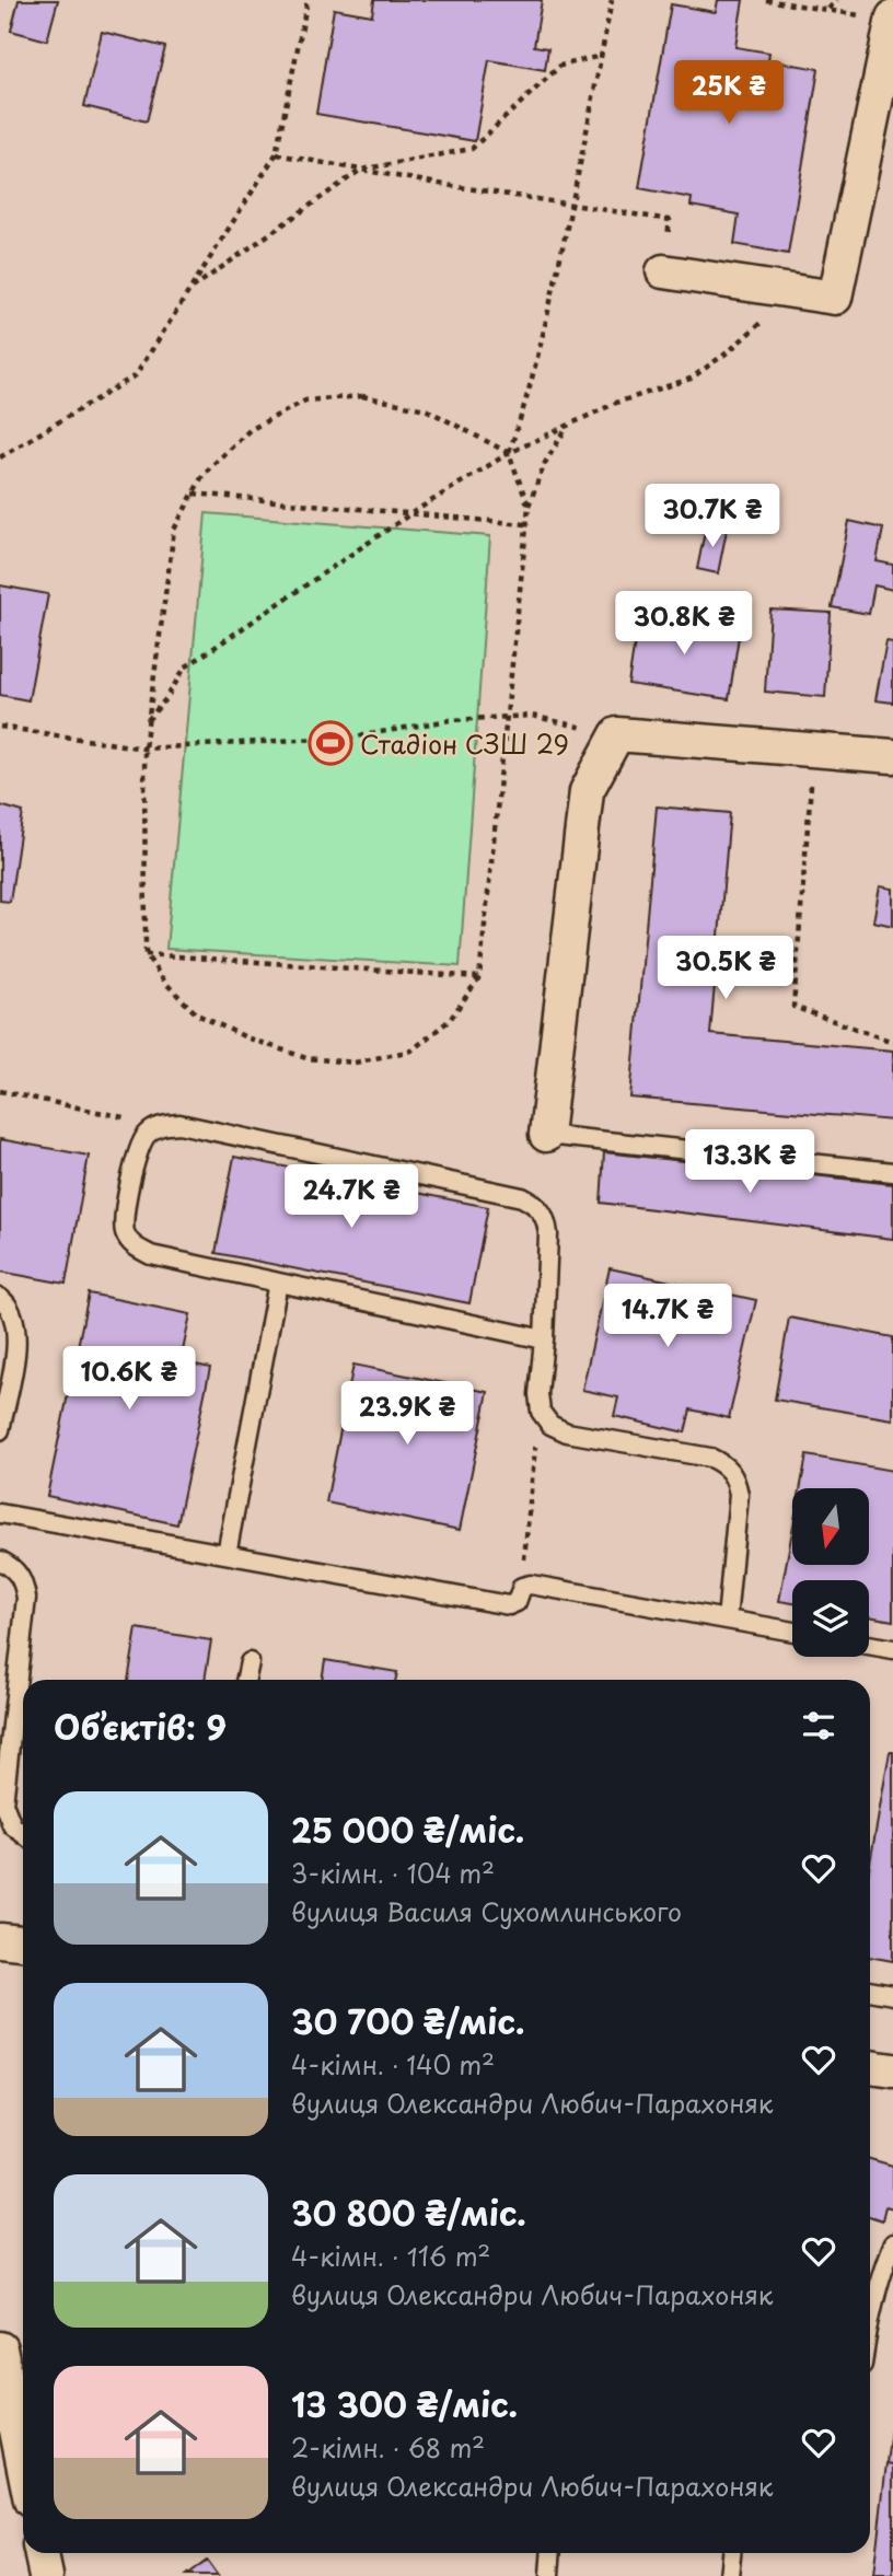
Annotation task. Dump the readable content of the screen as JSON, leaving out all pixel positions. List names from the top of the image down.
{
  "places": {
    "sports": ["Стадіон СЗШ 29"]
  },
  "north": "bottom",
  "page": {
    "price": [
      "25K ₴",
      "30.7K ₴",
      "30.8K ₴",
      "30.5K ₴",
      "13.3K ₴",
      "24.7K ₴",
      "14.7K ₴",
      "10.6K ₴",
      "23.9K ₴"
    ],
    "heading": "Об’єктів: 9",
    "list": [
      {
        "name": "25 000 ₴/міс.",
        "note": "3-кімн. · 104 m² · вулиця Василя Сухомлинського"
      },
      {
        "name": "30 700 ₴/міс.",
        "note": "4-кімн. · 140 m² · вулиця Олександри Любич-Парахоняк"
      },
      {
        "name": "30 800 ₴/міс.",
        "note": "4-кімн. · 116 m² · вулиця Олександри Любич-Парахоняк"
      },
      {
        "name": "13 300 ₴/міс.",
        "note": "2-кімн. · 68 m² · вулиця Олександри Любич-Парахоняк"
      }
    ]
  }
}
